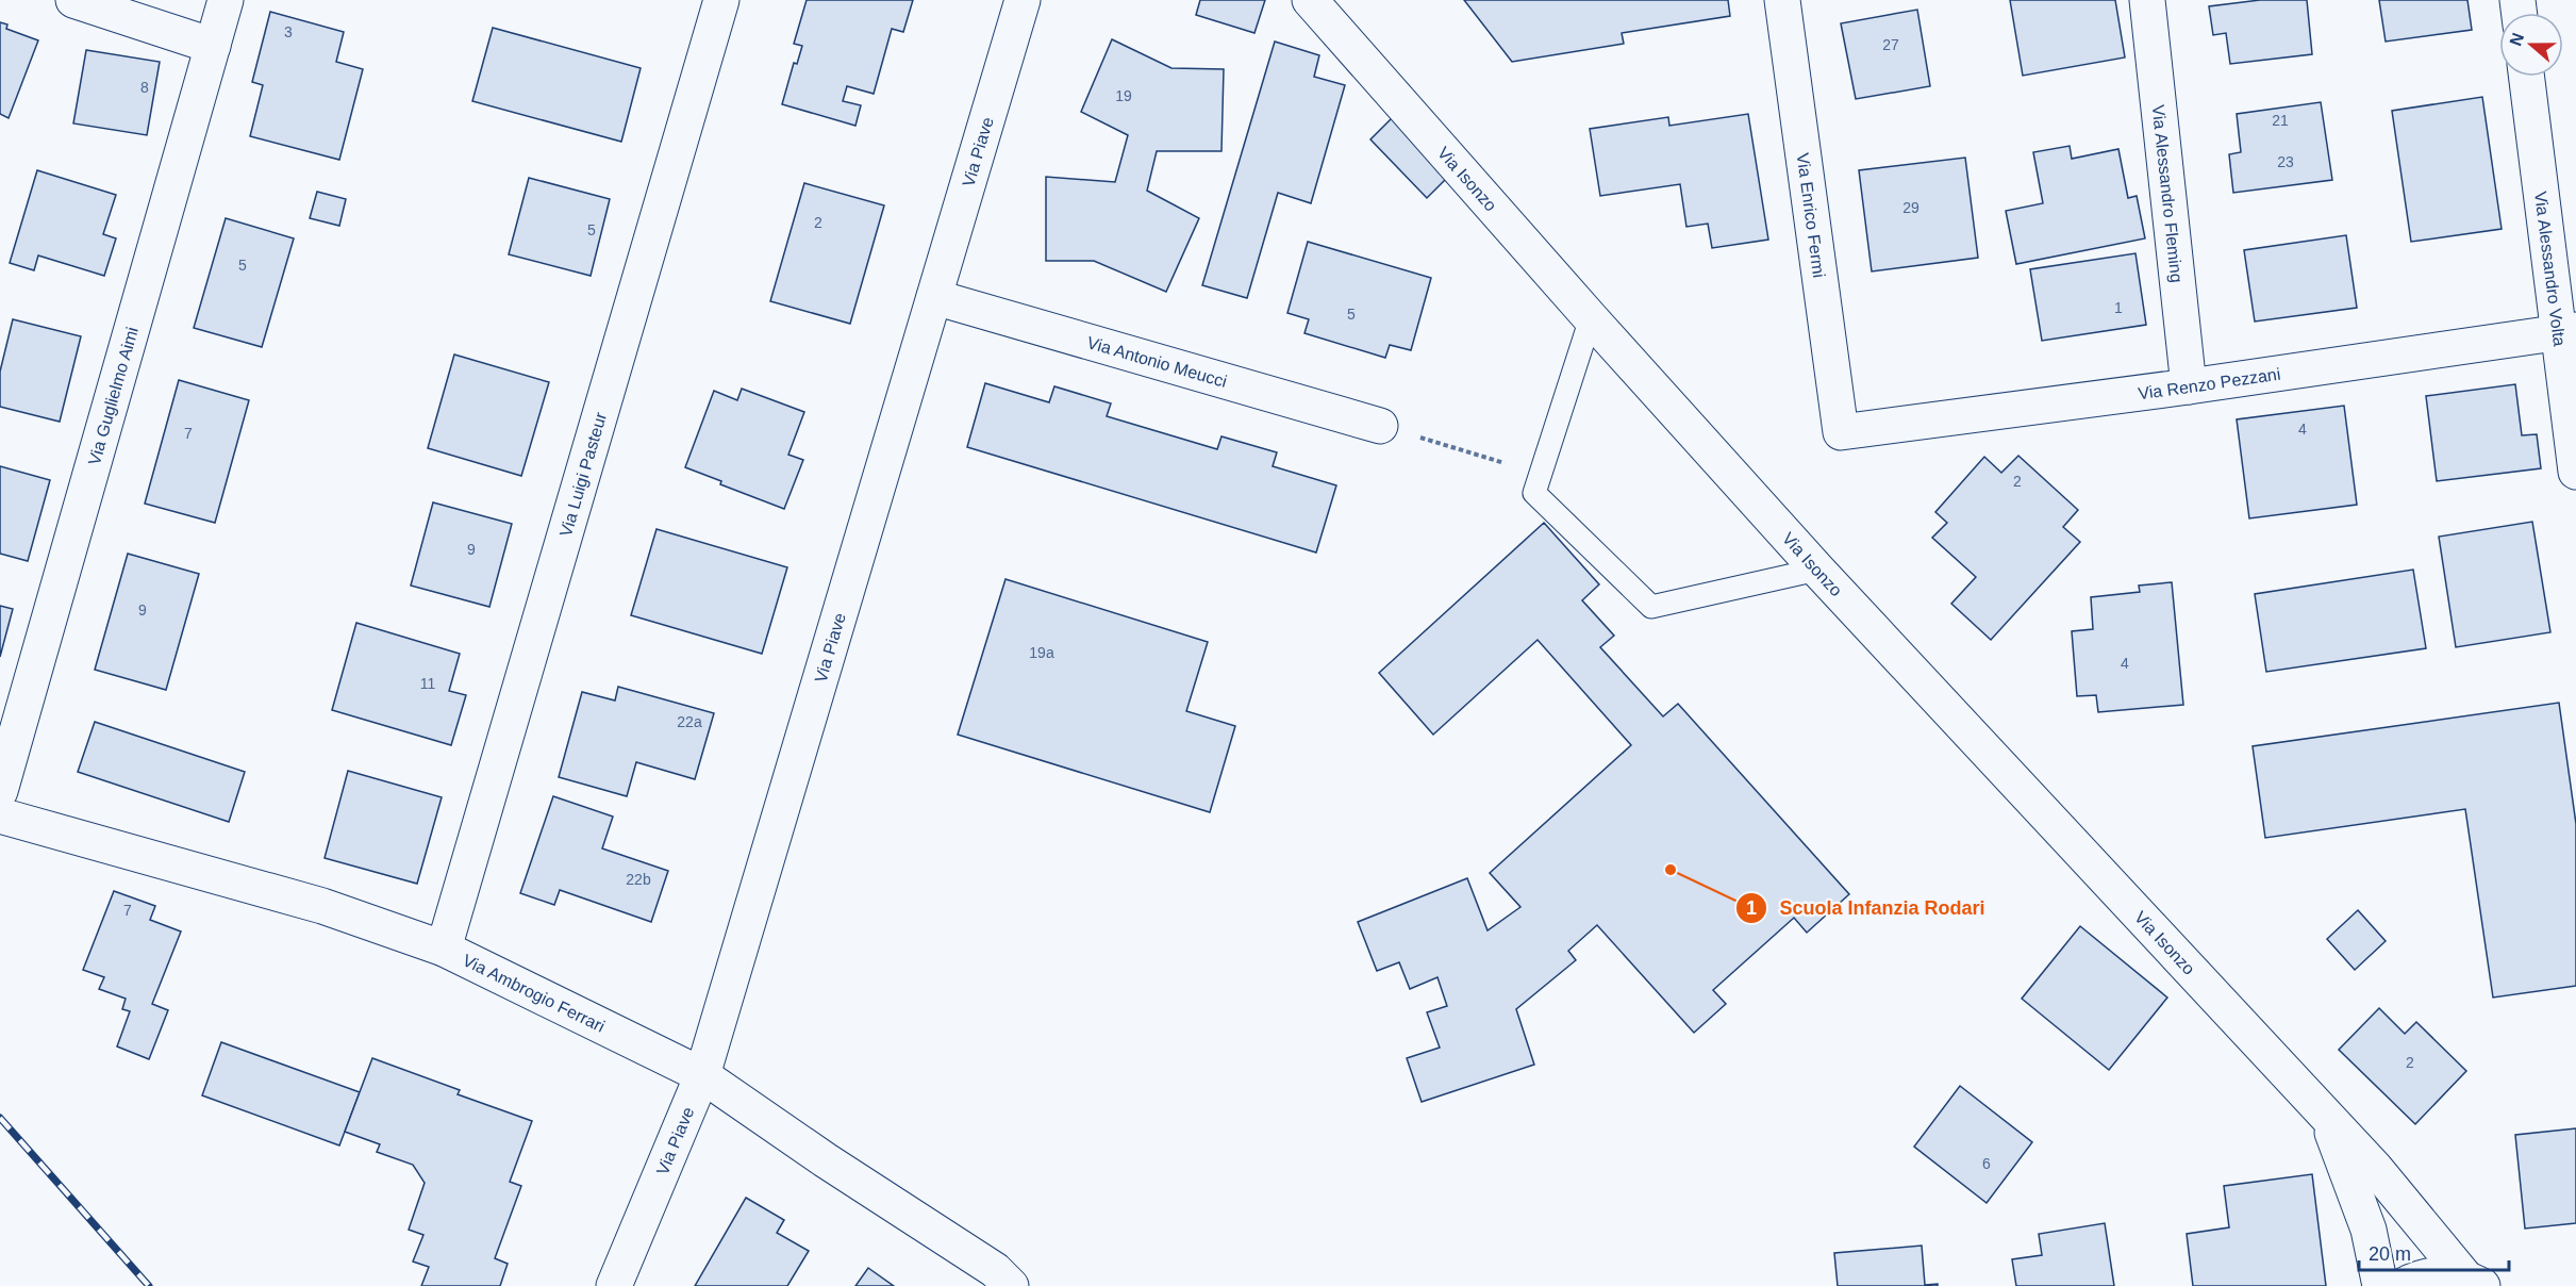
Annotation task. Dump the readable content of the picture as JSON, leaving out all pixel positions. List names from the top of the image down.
{
  "streets": {
    "street": [
      "Via Piave",
      "Via Isonzo",
      "Via Alessandro Fleming",
      "Via Enrico Fermi",
      "Via Alessandro Volta",
      "Via Antonio Meucci",
      "Via Renzo Pezzani",
      "Via Guglielmo Aimi",
      "Via Luigi Pasteur",
      "Via Ambrogio Ferrari"
    ]
  },
  "crossings": [
    ["Via Piave", "Via Antonio Meucci"],
    ["Via Piave", "Via Ambrogio Ferrari"],
    ["Via Alessandro Fleming", "Via Renzo Pezzani"],
    ["Via Enrico Fermi", "Via Renzo Pezzani"],
    ["Via Alessandro Volta", "Via Renzo Pezzani"],
    ["Via Luigi Pasteur", "Via Ambrogio Ferrari"]
  ],
  "places": ["Scuola Infanzia Rodari"],
  "house_numbers": [
    "3",
    "27",
    "8",
    "19",
    "21",
    "23",
    "29",
    "2",
    "5",
    "5",
    "1",
    "5",
    "4",
    "7",
    "2",
    "9",
    "9",
    "19a",
    "4",
    "11",
    "22a",
    "22b",
    "7",
    "2",
    "6"
  ],
  "scale_bar": "20 m",
  "north": "left"
}
